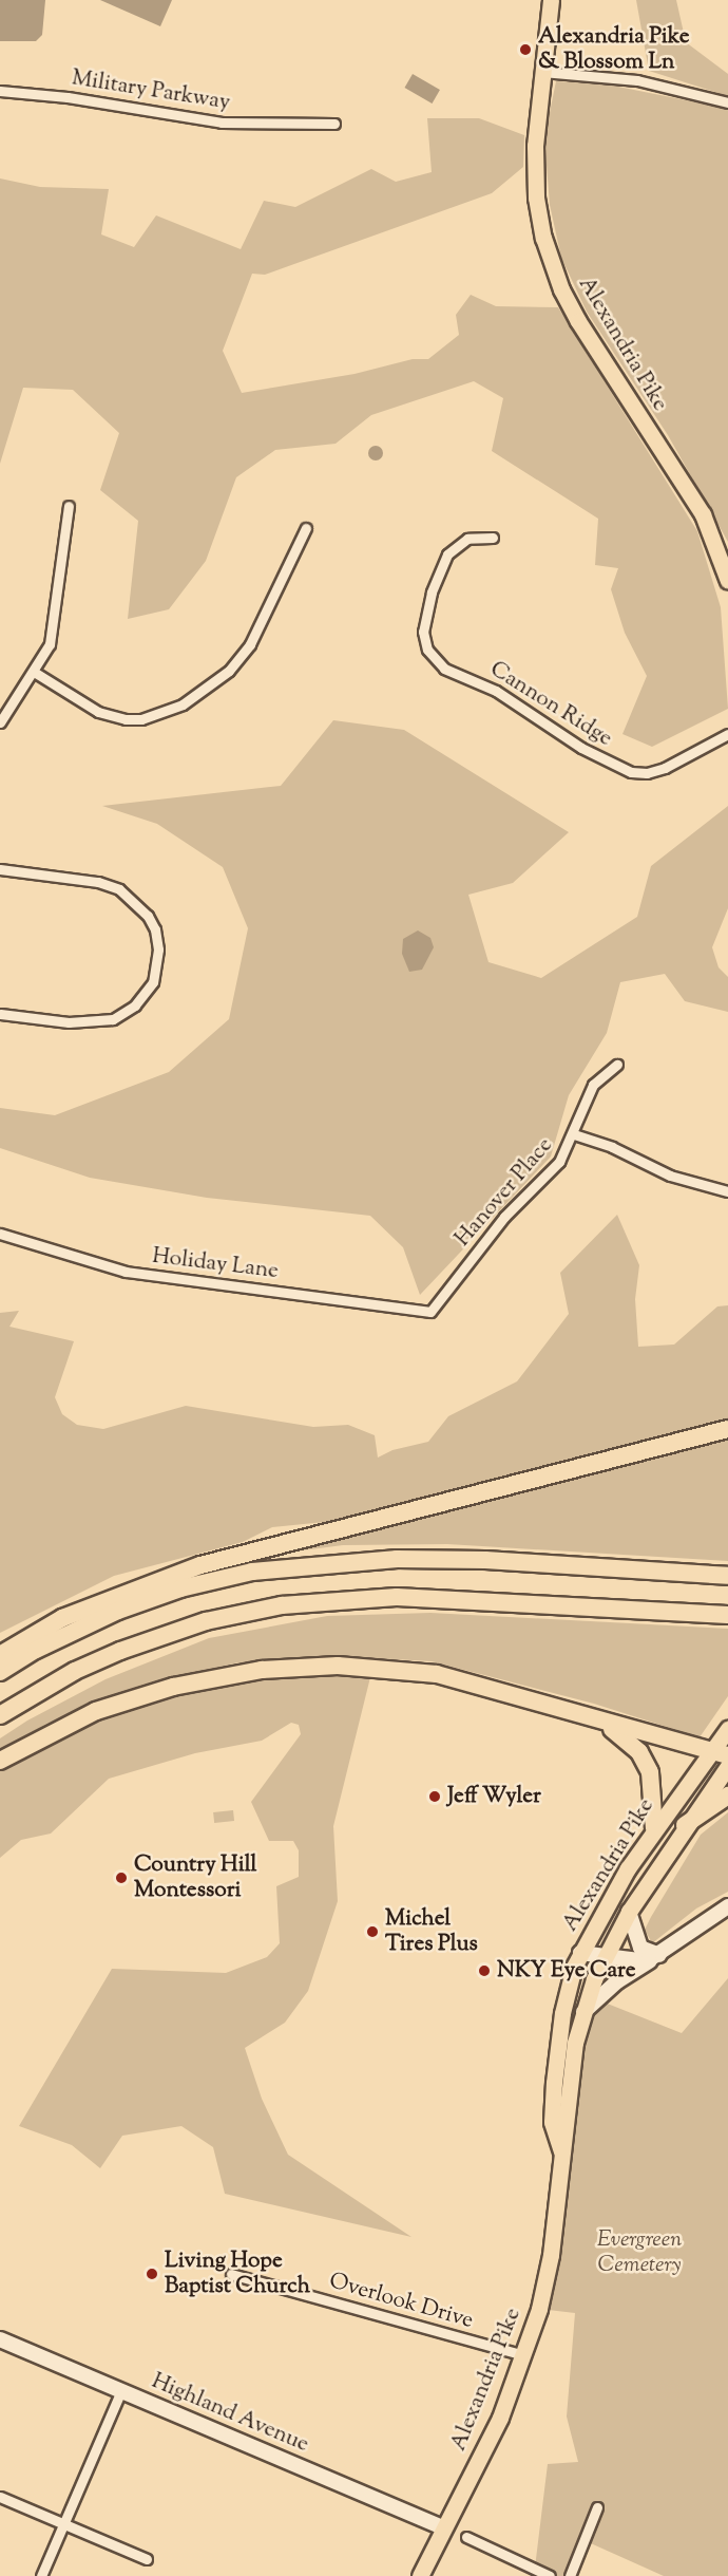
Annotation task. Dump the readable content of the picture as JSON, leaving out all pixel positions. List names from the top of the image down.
{
  "streets": {
    "main road": ["Alexandria Pike"],
    "street": [
      "Military Parkway",
      "Cannon Ridge",
      "Hanover Place",
      "Holiday Lane",
      "Overlook Drive",
      "Highland Avenue"
    ]
  },
  "crossings": [
    ["Alexandria Pike", "Overlook Drive"],
    ["Alexandria Pike", "Highland Avenue"],
    ["Hanover Place", "Holiday Lane"]
  ],
  "parks": ["Evergreen Cemetery"],
  "places": [
    "Alexandria Pike & Blossom Ln",
    "Jeff Wyler",
    "Country Hill Montessori",
    "Michel Tires Plus",
    "NKY Eye Care",
    "Living Hope Baptist Church"
  ]
}
